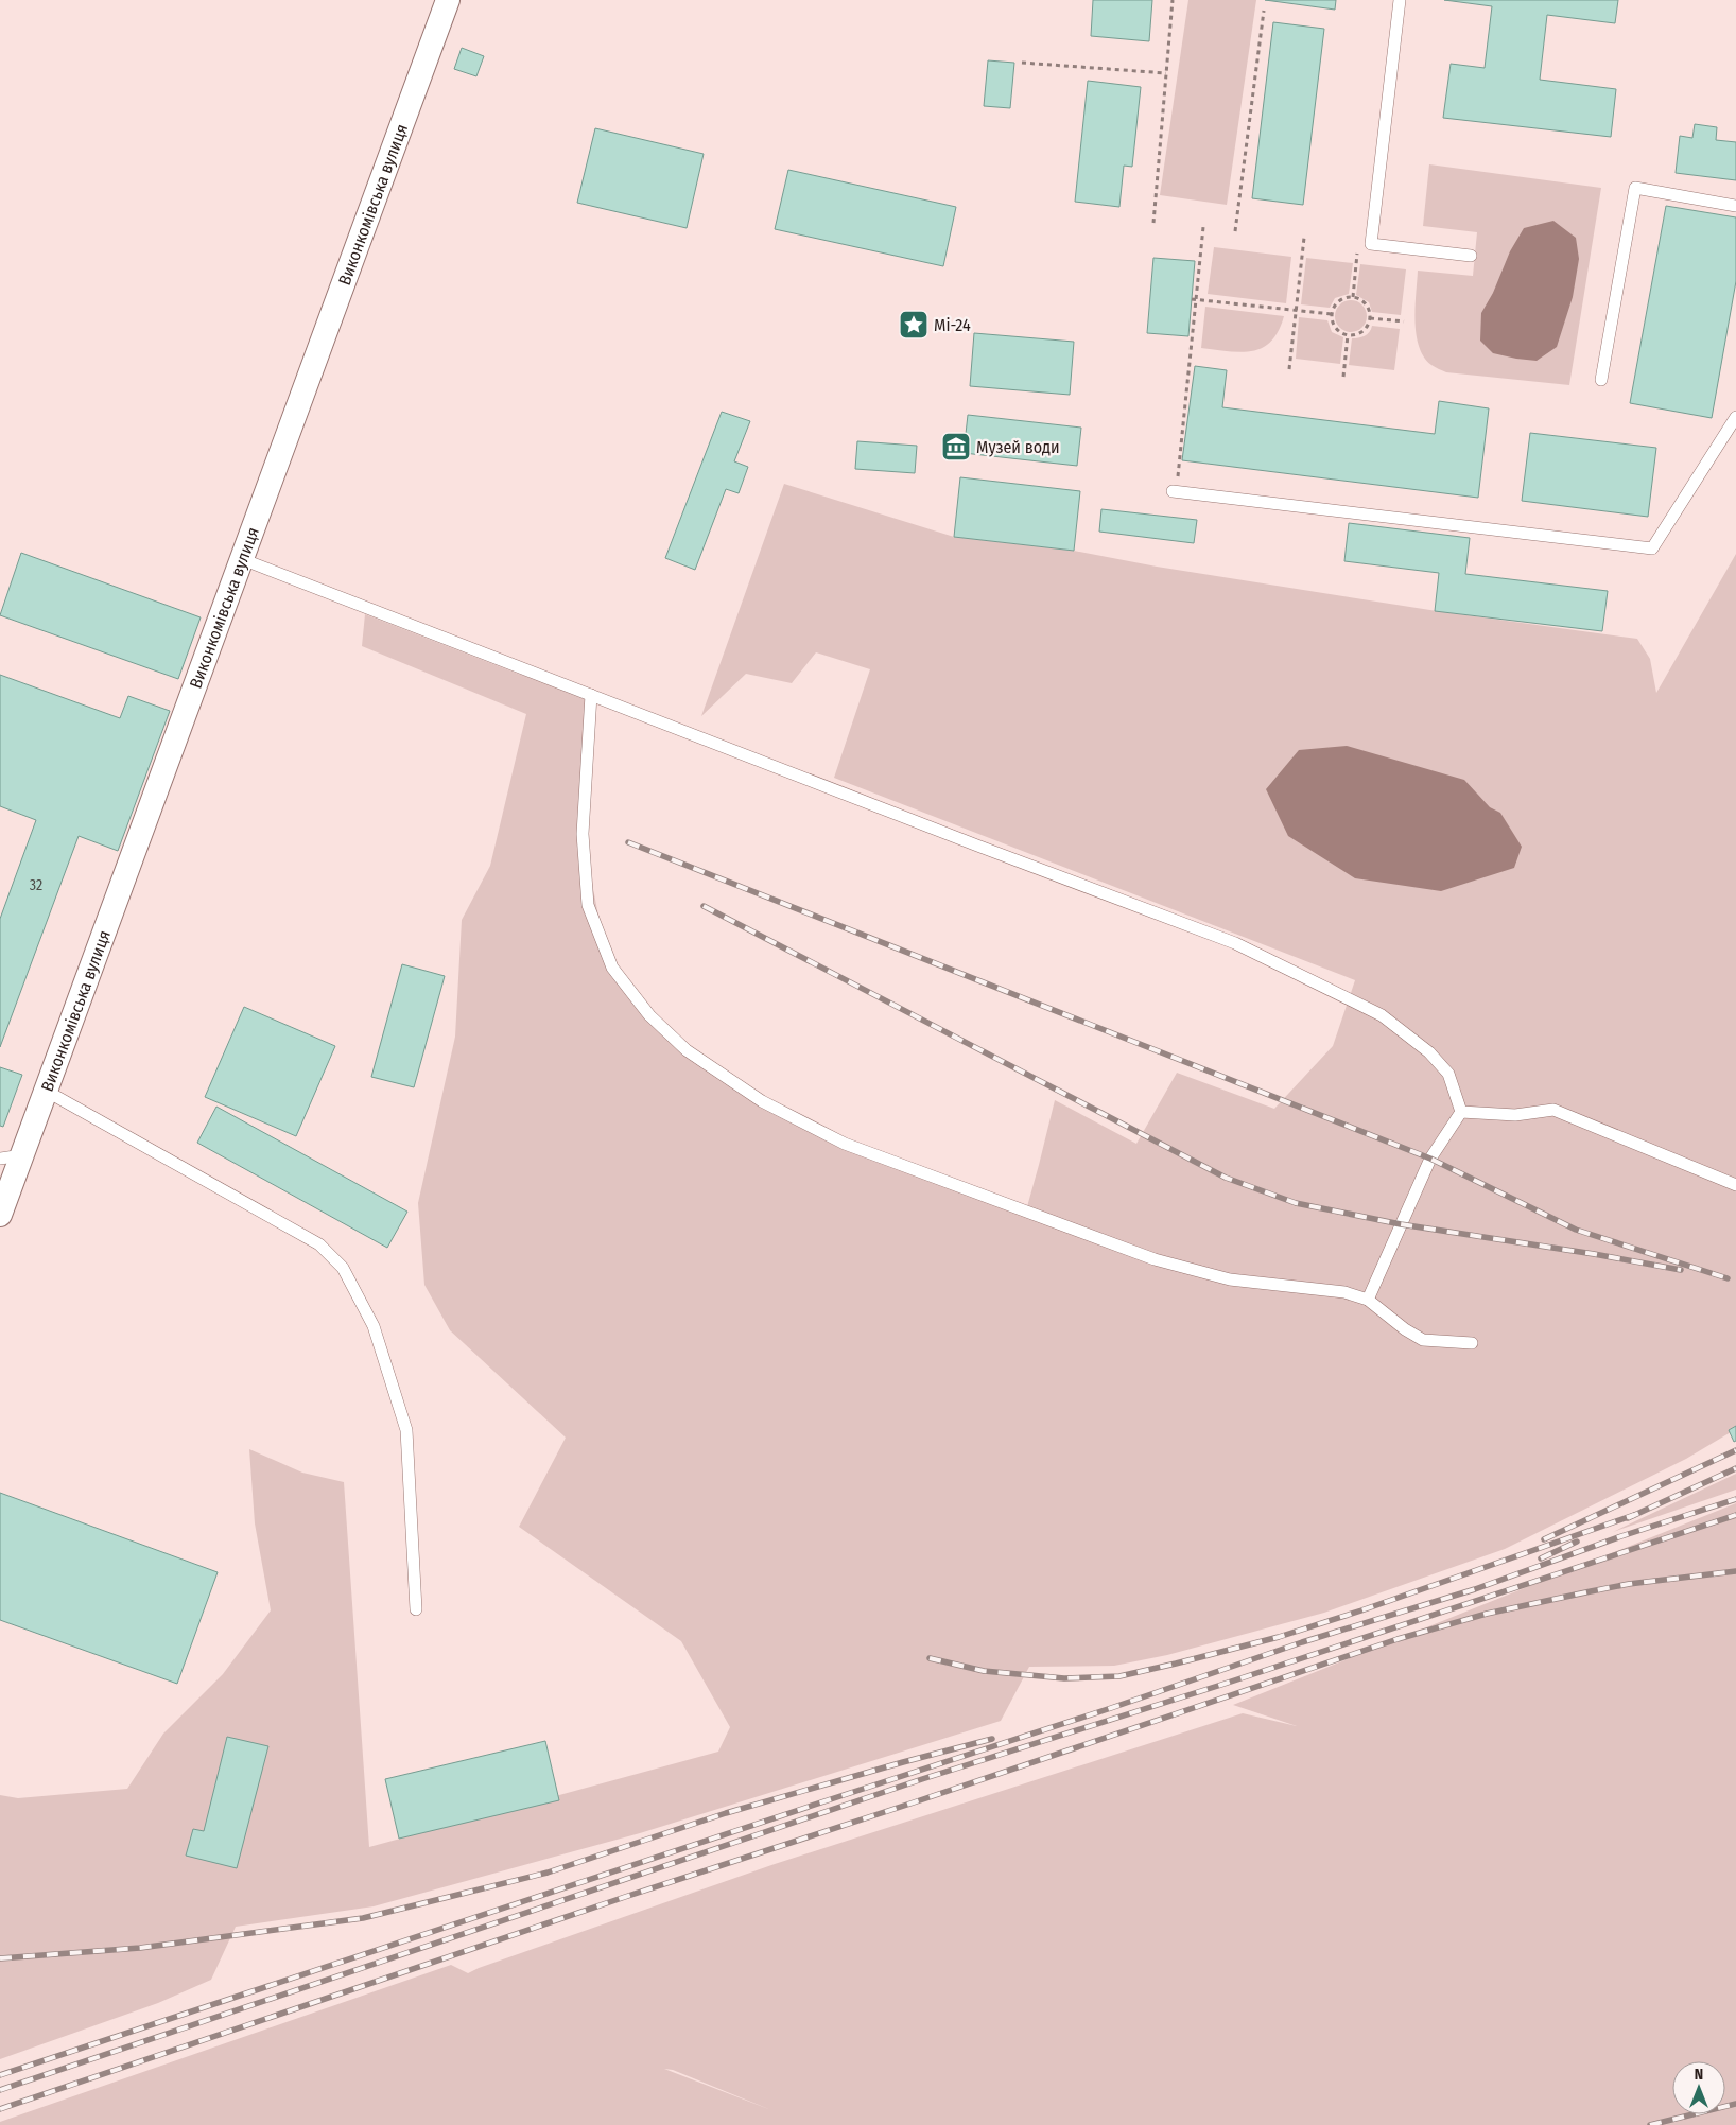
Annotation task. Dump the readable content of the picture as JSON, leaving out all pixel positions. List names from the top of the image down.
{
  "streets": {
    "street": ["Виконкомівська вулиця"]
  },
  "places": {
    "place": ["Мі-24"],
    "museum": ["Музей води"]
  },
  "house_numbers": ["32"],
  "north": "top"
}
